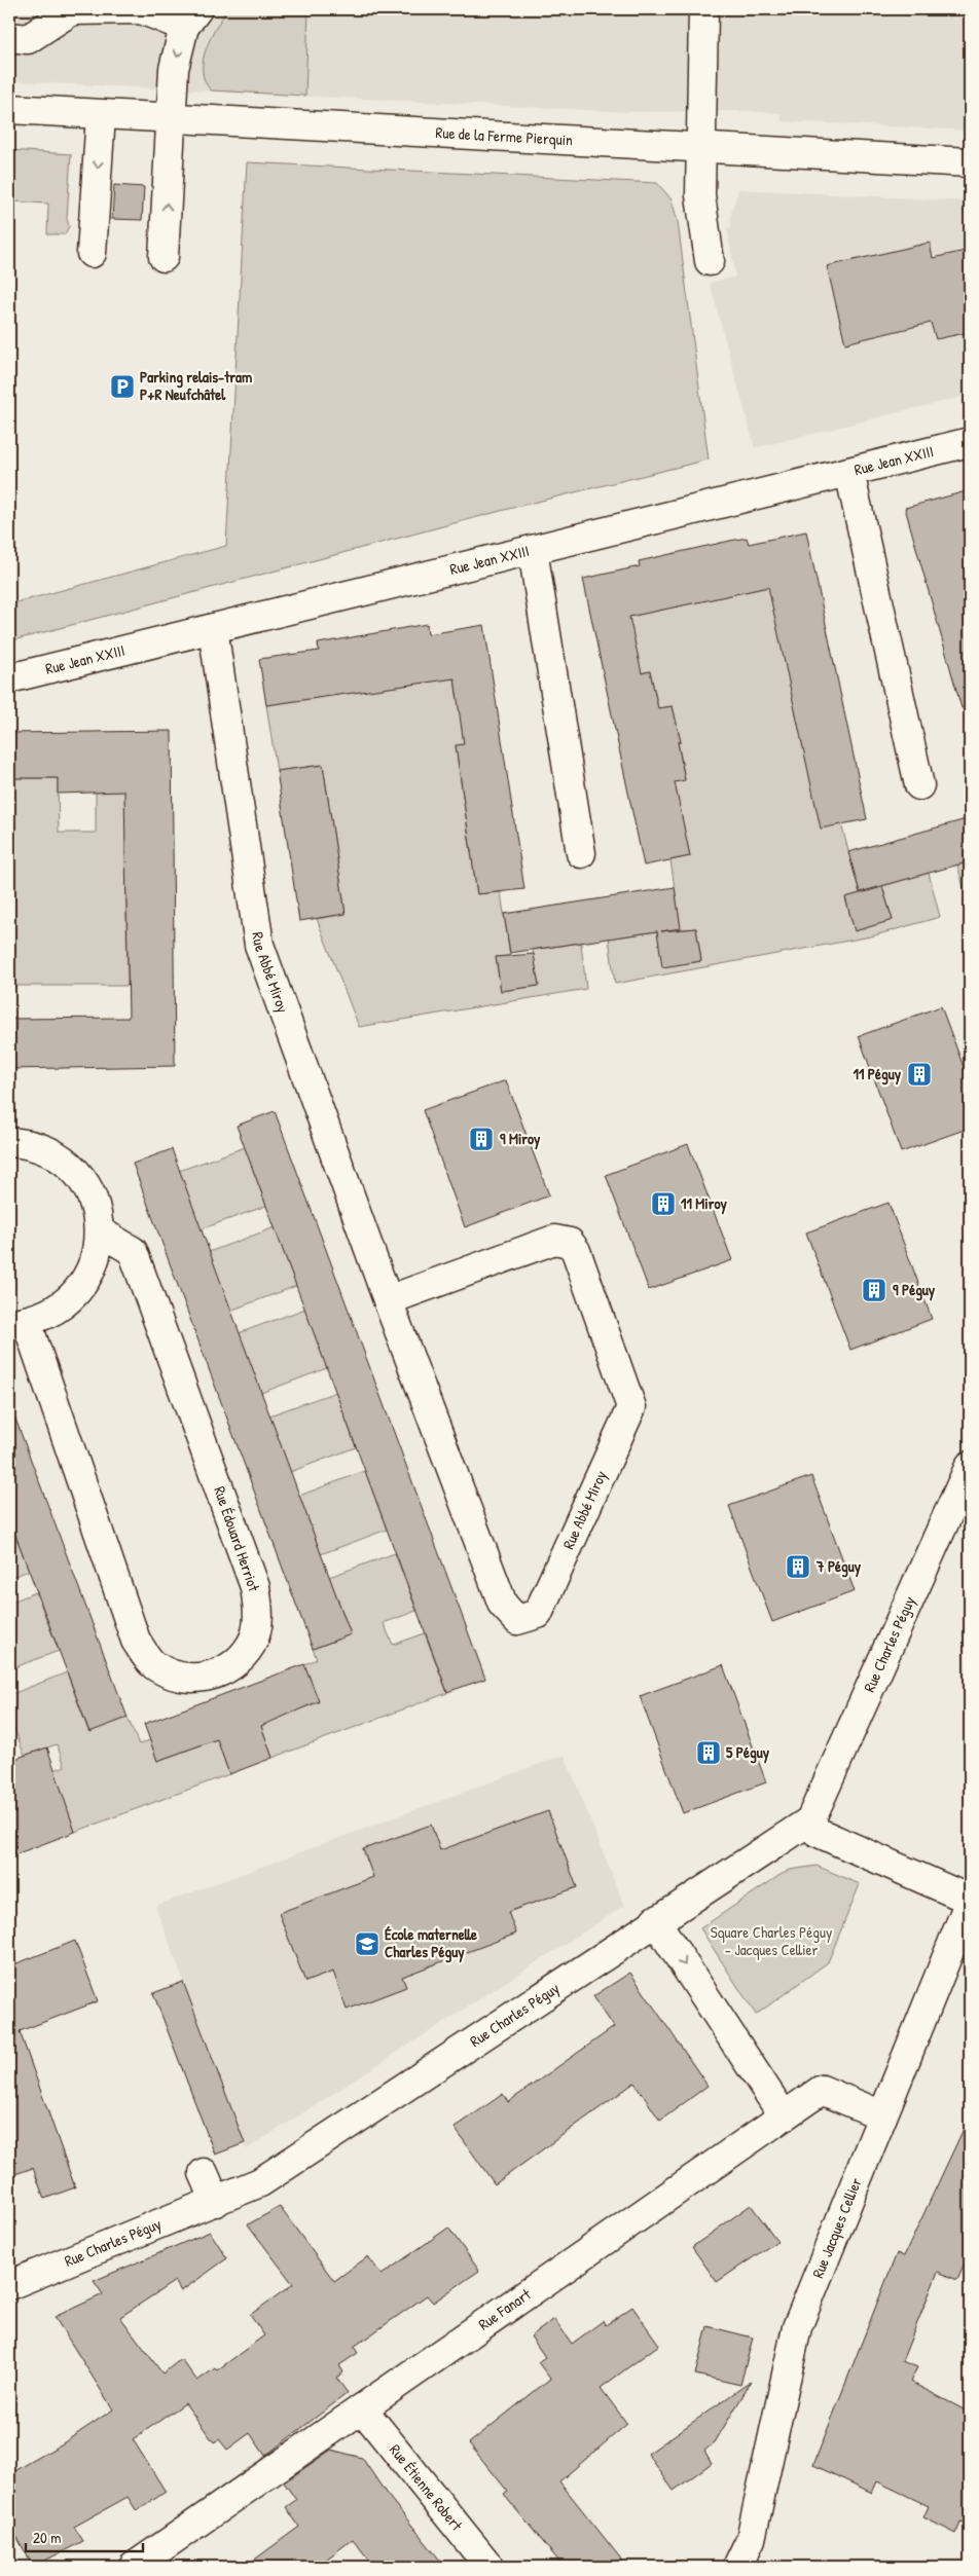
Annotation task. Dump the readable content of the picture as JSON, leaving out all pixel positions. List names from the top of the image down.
{
  "streets": {
    "street": [
      "Rue de la Ferme Pierquin",
      "Rue Jean XXIII",
      "Rue Abbé Miroy",
      "Rue Édouard Herriot",
      "Rue Charles Péguy",
      "Rue Jacques Cellier",
      "Rue Fanart",
      "Rue Étienne Robert"
    ]
  },
  "crossings": [
    ["Rue Jean XXIII", "Rue Abbé Miroy"],
    ["Rue Jacques Cellier", "Rue Fanart"],
    ["Rue Fanart", "Rue Étienne Robert"]
  ],
  "parks": ["Square Charles Péguy - Jacques Cellier"],
  "places": {
    "parking": ["Parking relais-tram P+R Neufchâtel"],
    "building": [
      "11 Péguy",
      "9 Miroy",
      "11 Miroy",
      "9 Péguy",
      "7 Péguy",
      "5 Péguy"
    ],
    "school or university": ["École maternelle Charles Péguy"]
  },
  "scale_bar": "20 m"
}
